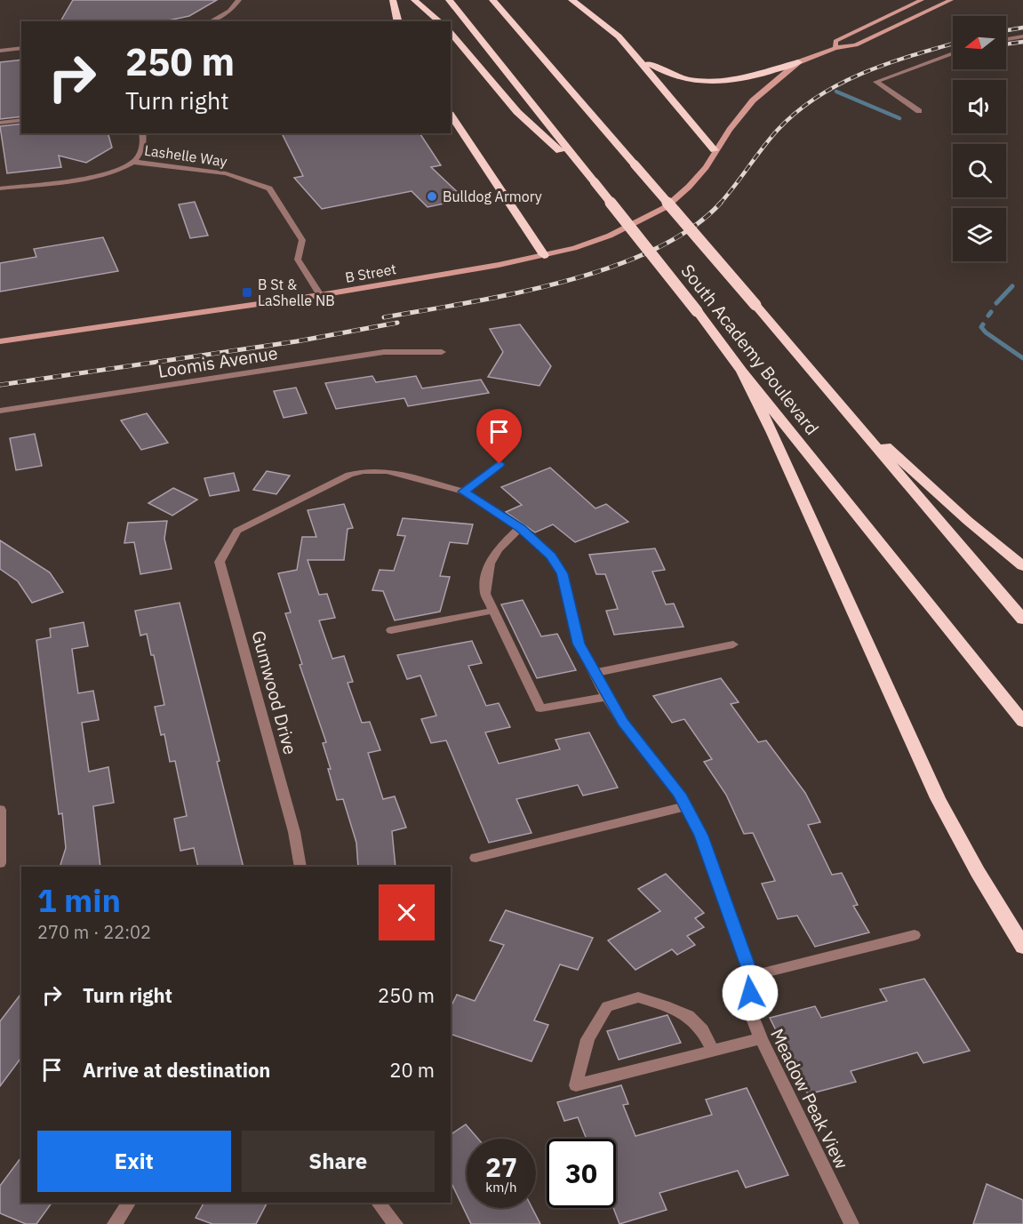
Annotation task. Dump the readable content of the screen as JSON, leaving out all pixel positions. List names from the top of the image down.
{
  "streets": {
    "highway": ["South Academy Boulevard"],
    "main road": ["B Street"],
    "street": [
      "Lashelle Way",
      "Loomis Avenue",
      "Gumwood Drive",
      "Meadow Peak View"
    ]
  },
  "crossings": [
    ["Lashelle Way", "B Street"],
    ["Gumwood Drive", "Meadow Peak View"]
  ],
  "places": {
    "other": ["Bulldog Armory"],
    "transit": ["B St & LaShelle NB"]
  },
  "north": "left",
  "page": {
    "turn": ["250 m", "Turn right"],
    "heading": ["1 min", "270 m · 22:02"],
    "list": [
      {
        "name": "Turn right",
        "value": "250 m"
      },
      {
        "name": "Arrive at destination",
        "value": "20 m"
      }
    ],
    "buttons": ["Exit", "Share"],
    "speed": "27 km/h",
    "limit": "30"
  }
}
